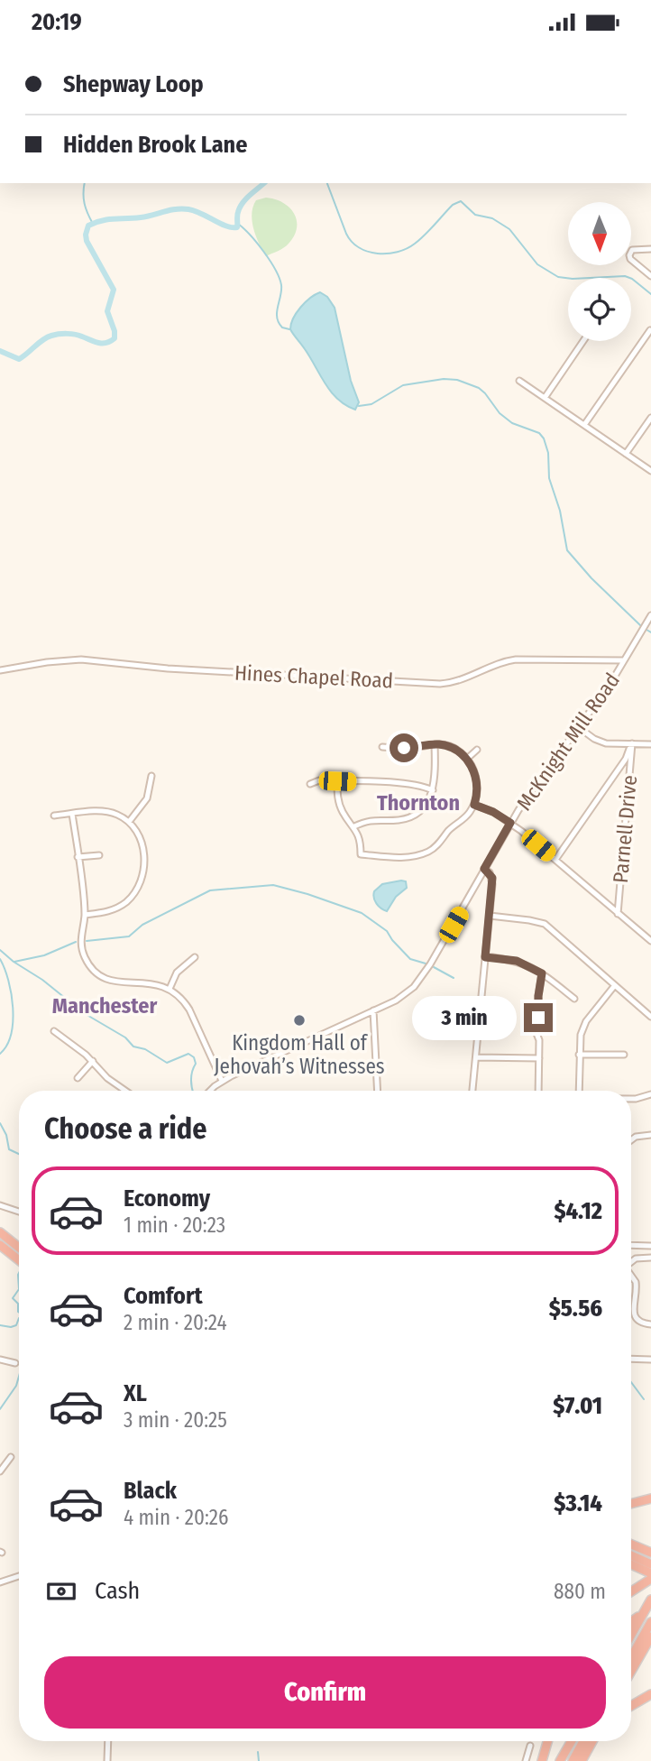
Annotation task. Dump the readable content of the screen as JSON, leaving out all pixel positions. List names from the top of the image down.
{
  "streets": {
    "street": ["Hines Chapel Road", "McKnight Mill Road", "Parnell Drive"]
  },
  "crossings": [
    ["Hines Chapel Road", "McKnight Mill Road"]
  ],
  "districts": ["Thornton", "Manchester"],
  "places": ["Kingdom Hall of Jehovah’s Witnesses"],
  "north": "bottom",
  "page": {
    "status": "20:19",
    "banner": ["Shepway Loop", "Hidden Brook Lane"],
    "bubble": "3 min",
    "heading": "Choose a ride",
    "list": [
      {
        "name": "Economy",
        "note": "1 min · 20:23",
        "value": "$4.12"
      },
      {
        "name": "Comfort",
        "note": "2 min · 20:24",
        "value": "$5.56"
      },
      {
        "name": "XL",
        "note": "3 min · 20:25",
        "value": "$7.01"
      },
      {
        "name": "Black",
        "note": "4 min · 20:26",
        "value": "$3.14"
      }
    ],
    "pay": ["Cash", "880 m"],
    "buttons": "Confirm"
  }
}
